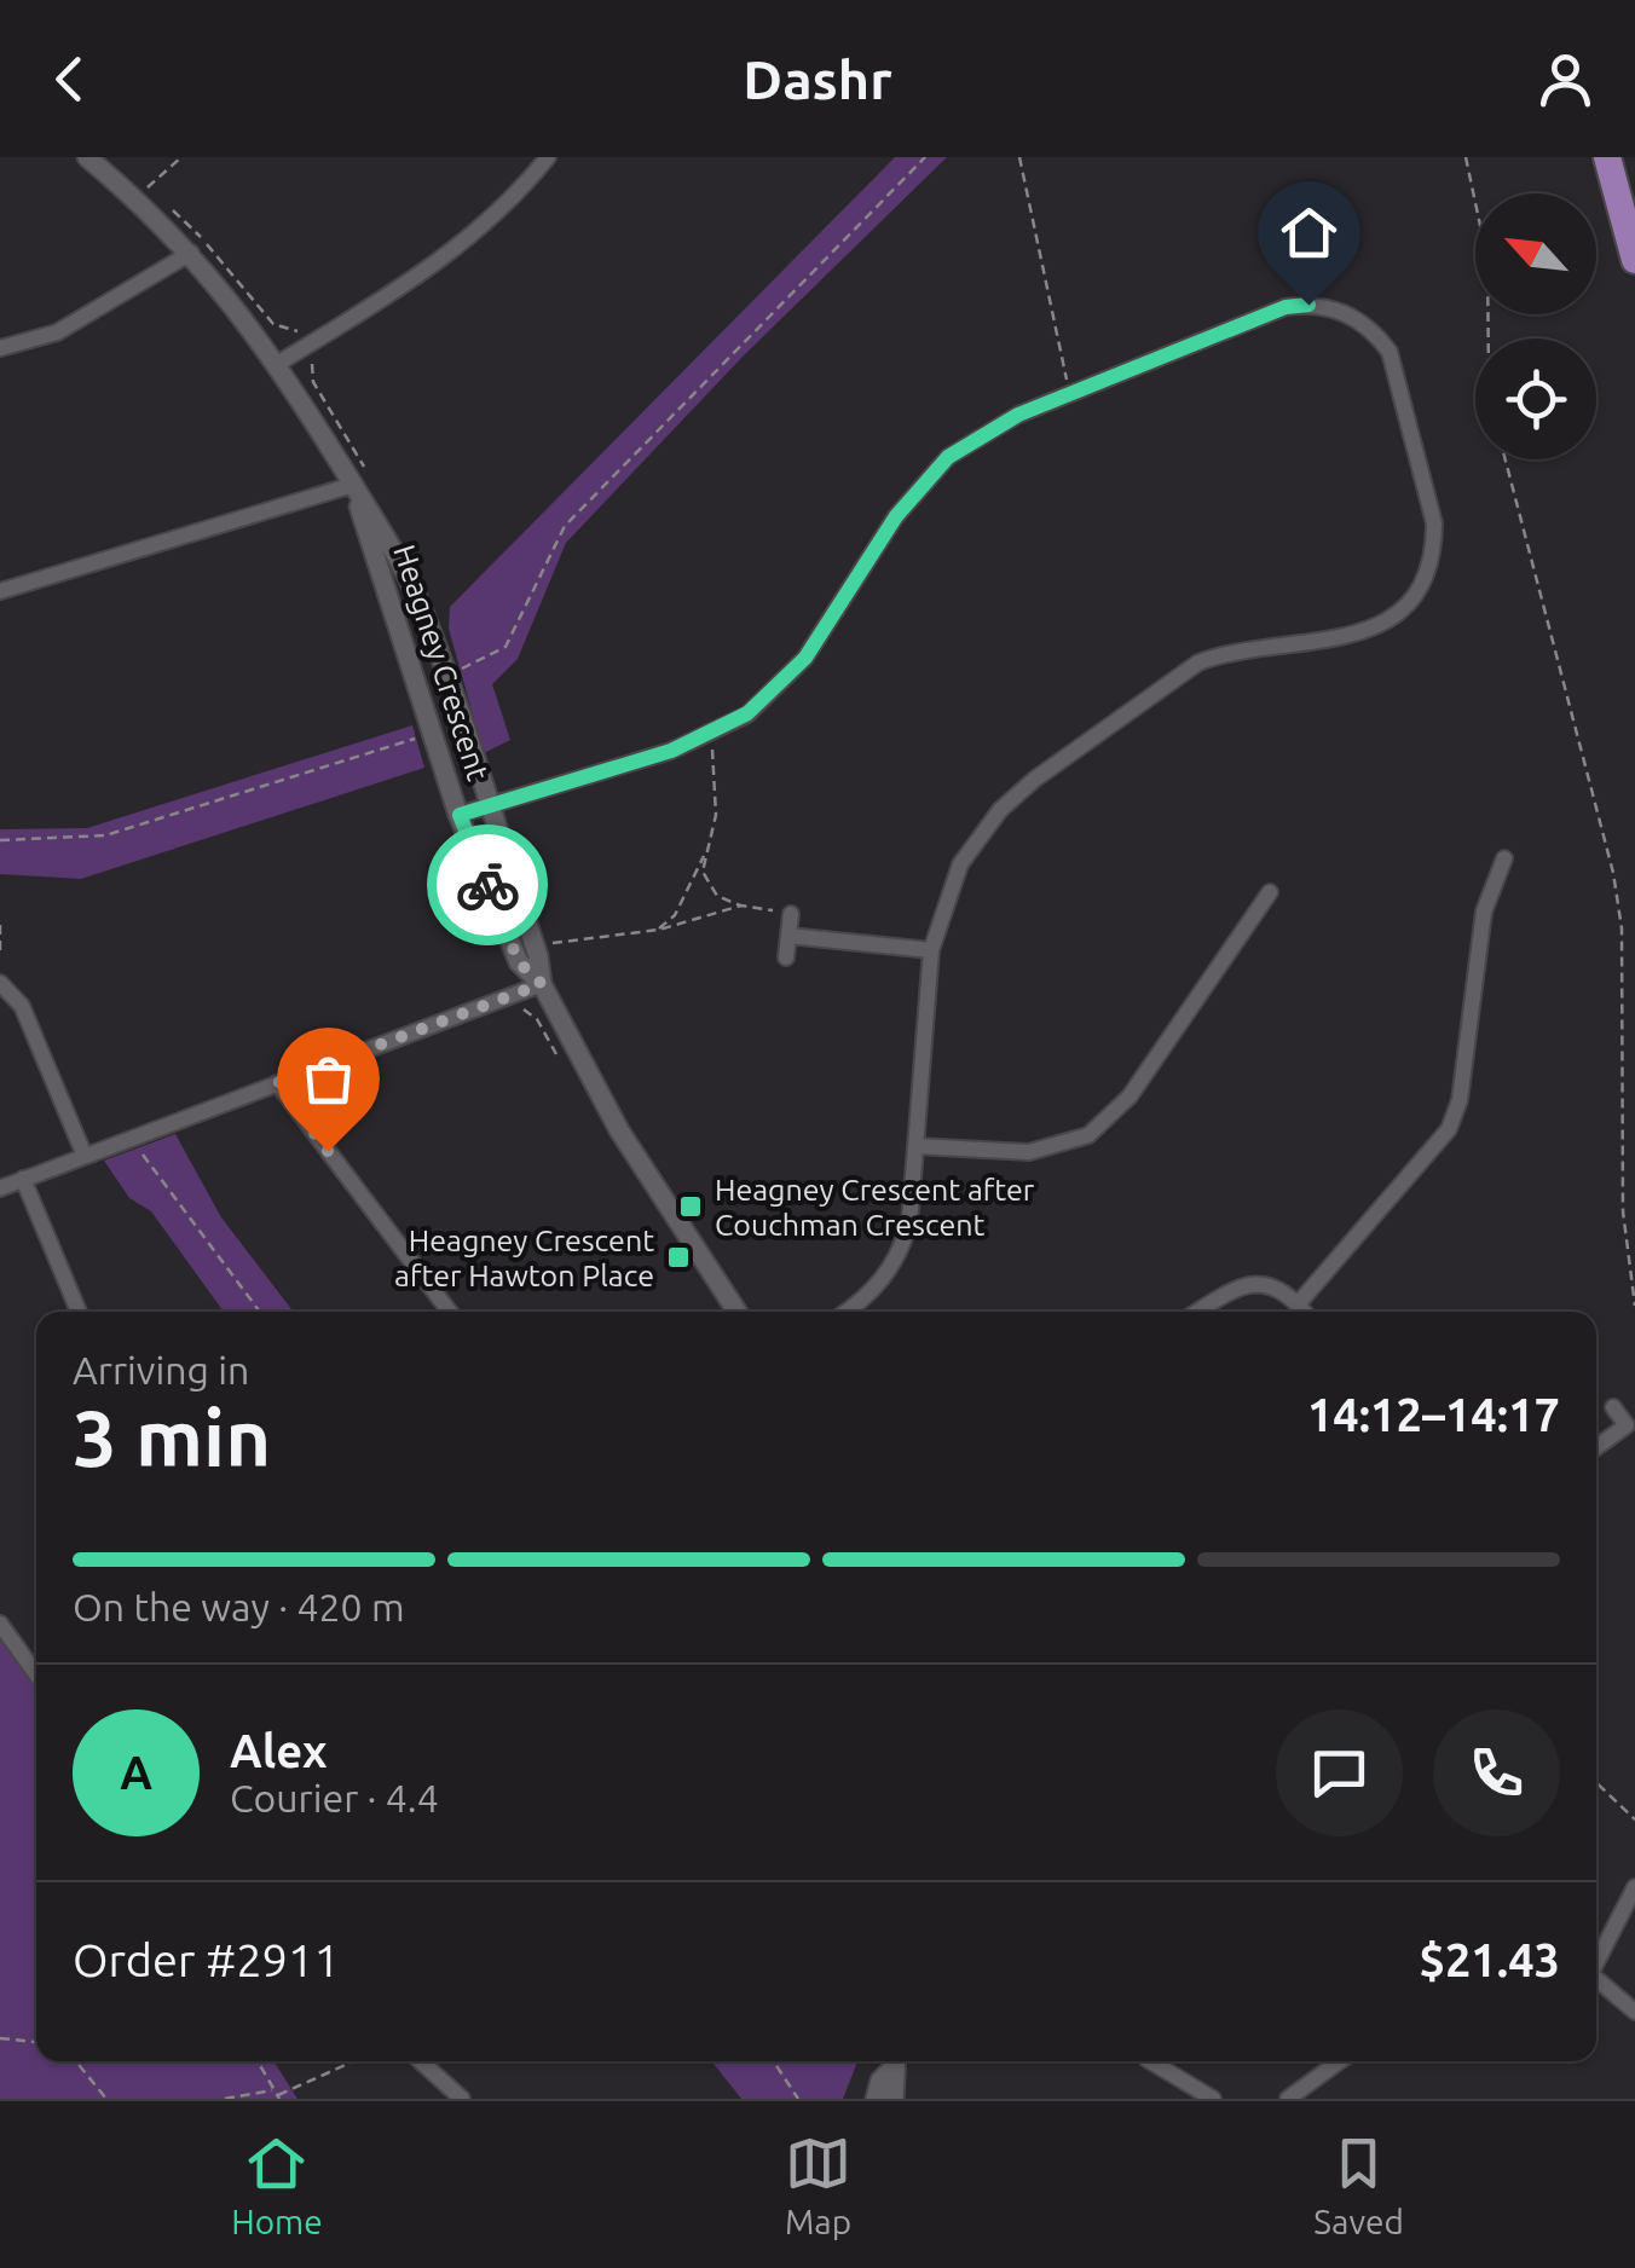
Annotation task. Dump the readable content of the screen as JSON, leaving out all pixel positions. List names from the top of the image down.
{
  "streets": {
    "street": ["Heagney Crescent"]
  },
  "places": {
    "transit": ["Heagney Crescent after Couchman Crescent", "Heagney Crescent after Hawton Place"]
  },
  "north": "top left",
  "page": {
    "header": "Dashr",
    "heading": ["3 min", "Arriving in", "14:12–14:17"],
    "panel": [
      "Alex",
      "Courier · 4.4",
      "Order #2911",
      "$21.43"
    ],
    "bar": "On the way · 420 m",
    "round": "A",
    "tabs": ["Home", "Map", "Saved"]
  }
}
